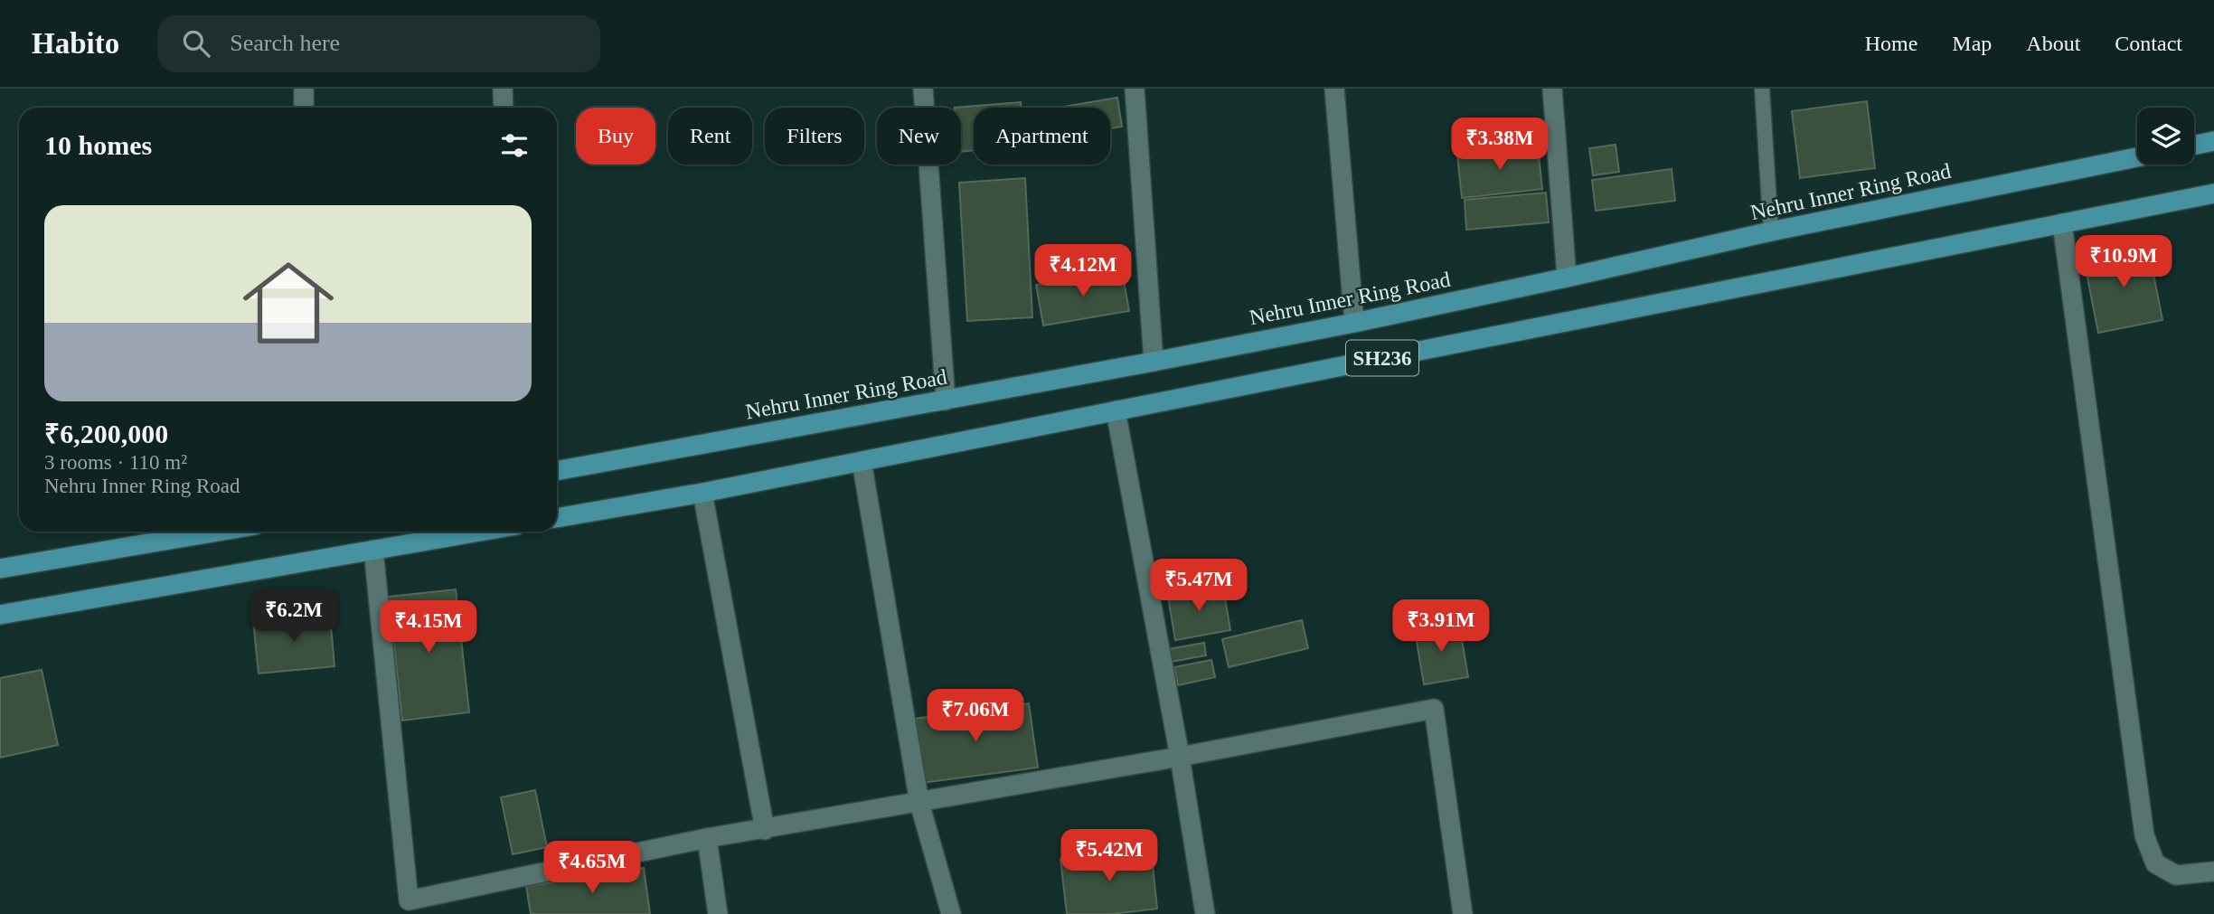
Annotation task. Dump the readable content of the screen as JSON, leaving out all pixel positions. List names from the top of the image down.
{
  "streets": {
    "main road": ["Nehru Inner Ring Road", "SH236"]
  },
  "page": {
    "header": "Habito",
    "search": "Search here",
    "nav": [
      "Home",
      "Map",
      "About",
      "Contact"
    ],
    "chip": [
      "Buy",
      "Rent",
      "Filters",
      "New",
      "Apartment"
    ],
    "heading": "10 homes",
    "price": [
      "₹3.38M",
      "₹10.9M",
      "₹4.12M",
      "₹5.47M",
      "₹6.2M",
      "₹3.91M",
      "₹4.15M",
      "₹7.06M",
      "₹5.42M",
      "₹4.65M"
    ],
    "list": [
      {
        "name": "₹6,200,000",
        "note": "3 rooms · 110 m² · Nehru Inner Ring Road"
      }
    ]
  }
}
